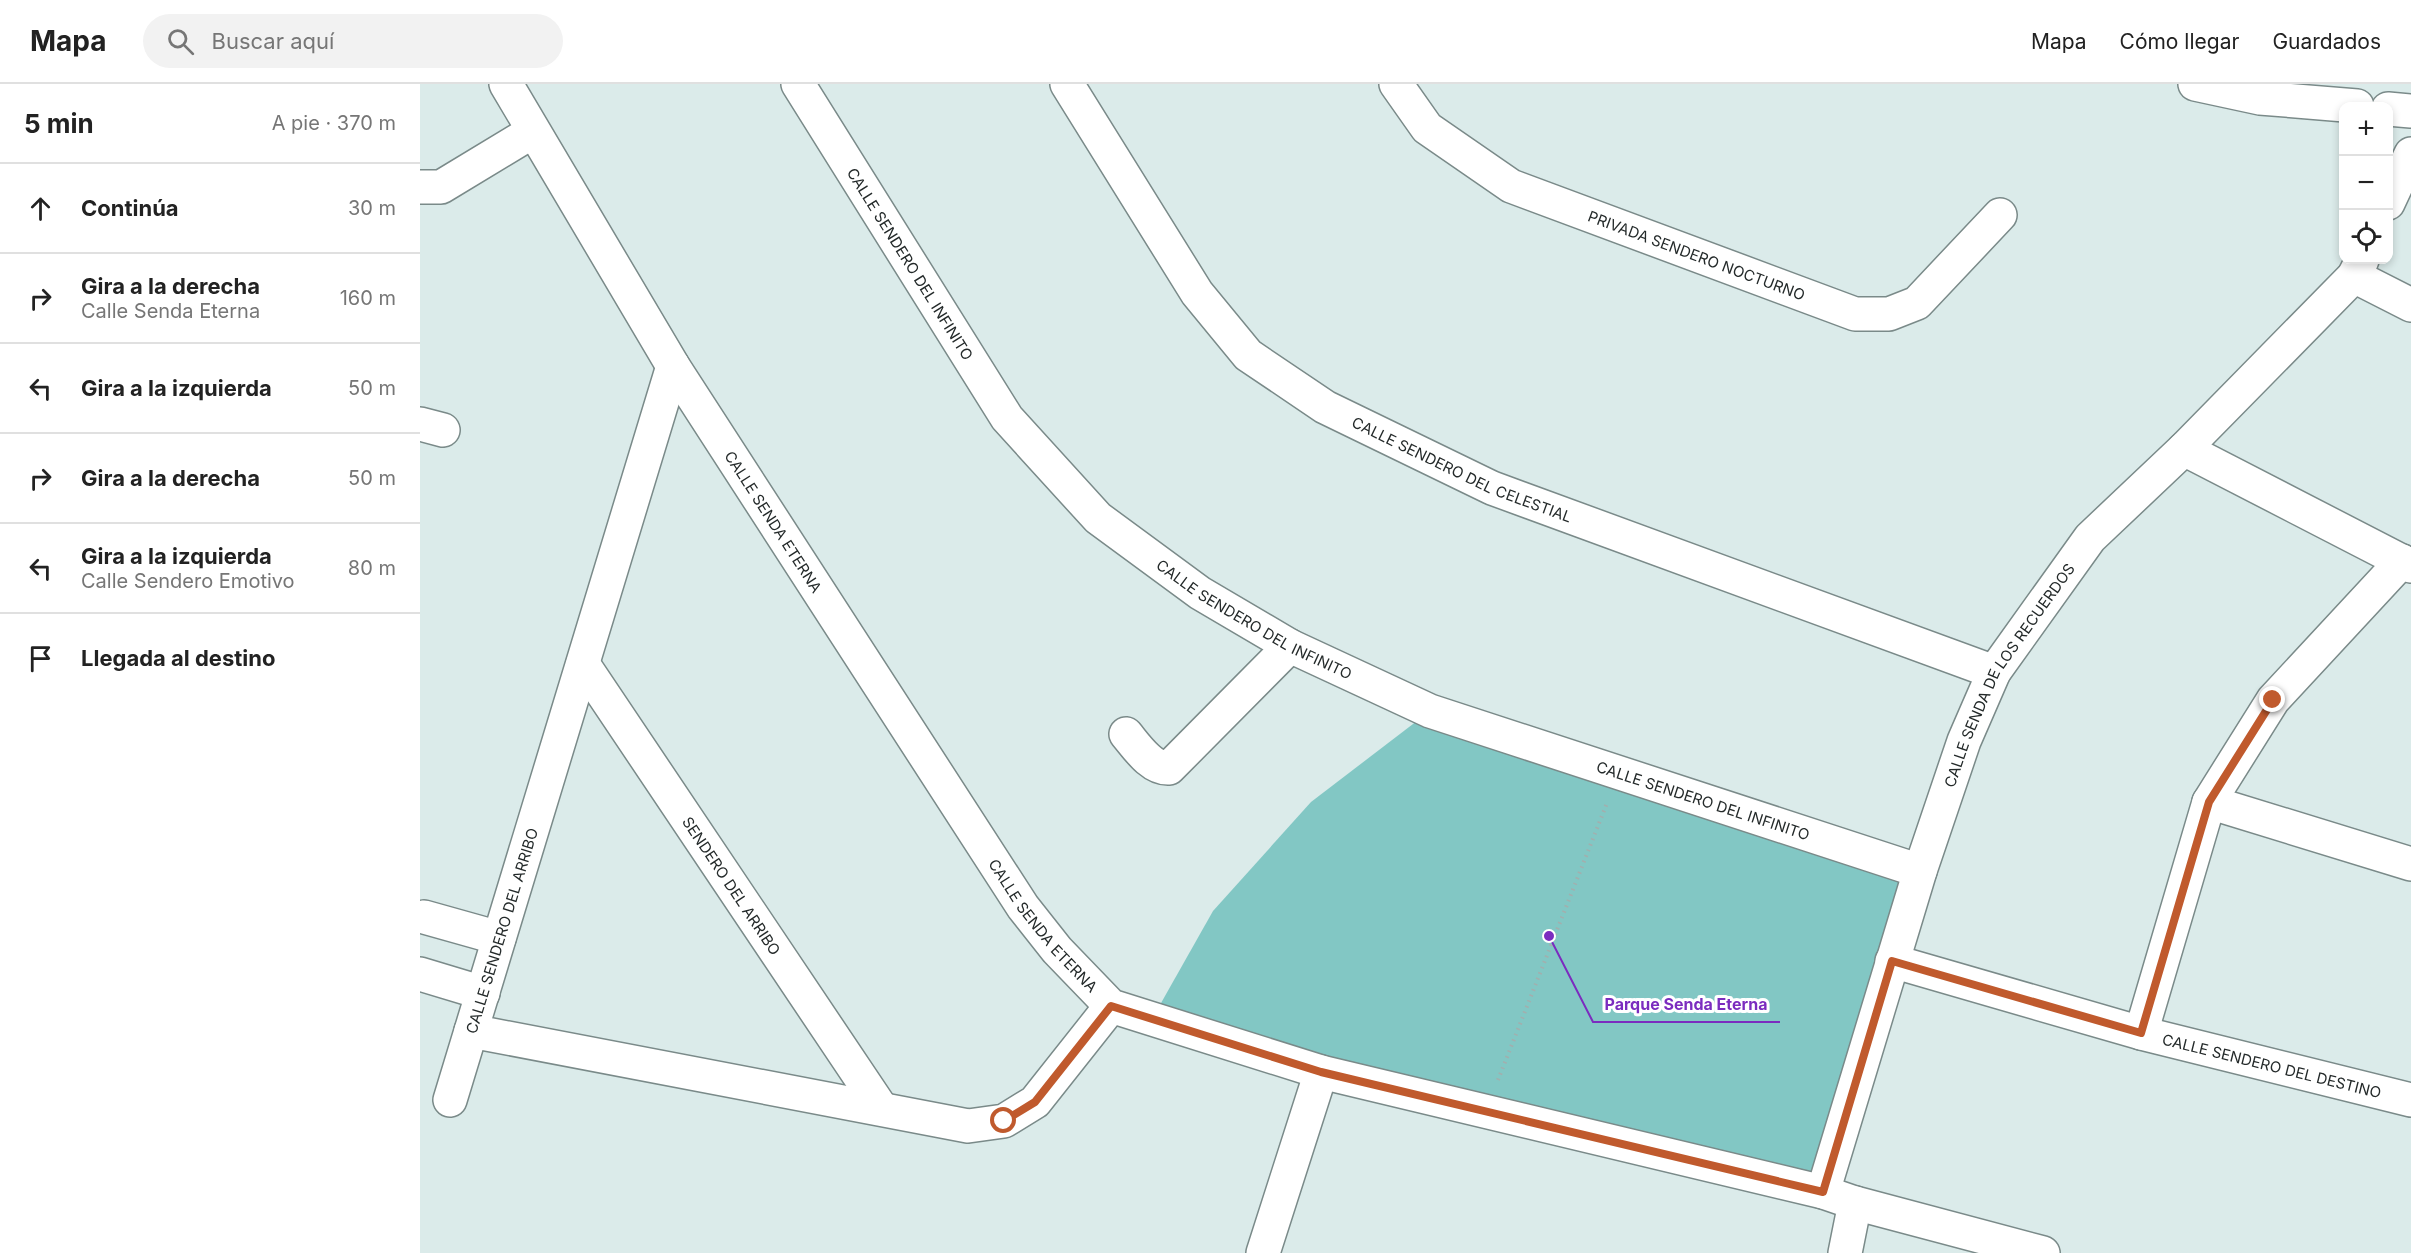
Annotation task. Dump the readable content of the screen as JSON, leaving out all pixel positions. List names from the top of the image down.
{
  "streets": {
    "street": [
      "PRIVADA SENDERO NOCTURNO",
      "CALLE SENDERO DEL INFINITO",
      "CALLE SENDERO DEL CELESTIAL",
      "CALLE SENDA ETERNA",
      "CALLE SENDA DE LOS RECUERDOS",
      "SENDERO DEL ARRIBO",
      "CALLE SENDERO DEL ARRIBO",
      "CALLE SENDERO DEL DESTINO"
    ]
  },
  "crossings": [
    ["CALLE SENDERO DEL INFINITO", "CALLE SENDA DE LOS RECUERDOS"],
    ["CALLE SENDERO DEL CELESTIAL", "CALLE SENDA DE LOS RECUERDOS"],
    ["CALLE SENDA ETERNA", "CALLE SENDA DE LOS RECUERDOS"],
    ["CALLE SENDA ETERNA", "CALLE SENDERO DEL ARRIBO"],
    ["CALLE SENDA DE LOS RECUERDOS", "CALLE SENDERO DEL DESTINO"],
    ["SENDERO DEL ARRIBO", "CALLE SENDERO DEL ARRIBO"]
  ],
  "places": ["Parque Senda Eterna"],
  "page": {
    "header": "Mapa",
    "search": "Buscar aquí",
    "nav": ["Mapa", "Cómo llegar", "Guardados"],
    "heading": ["5 min", "A pie · 370 m"],
    "map_buttons": ["+", "−"],
    "list": [
      ["Continúa", "30 m"],
      ["Gira a la derecha", "Calle Senda Eterna", "160 m"],
      ["Gira a la izquierda", "50 m"],
      ["Gira a la derecha", "50 m"],
      ["Gira a la izquierda", "Calle Sendero Emotivo", "80 m"],
      "Llegada al destino"
    ]
  }
}
